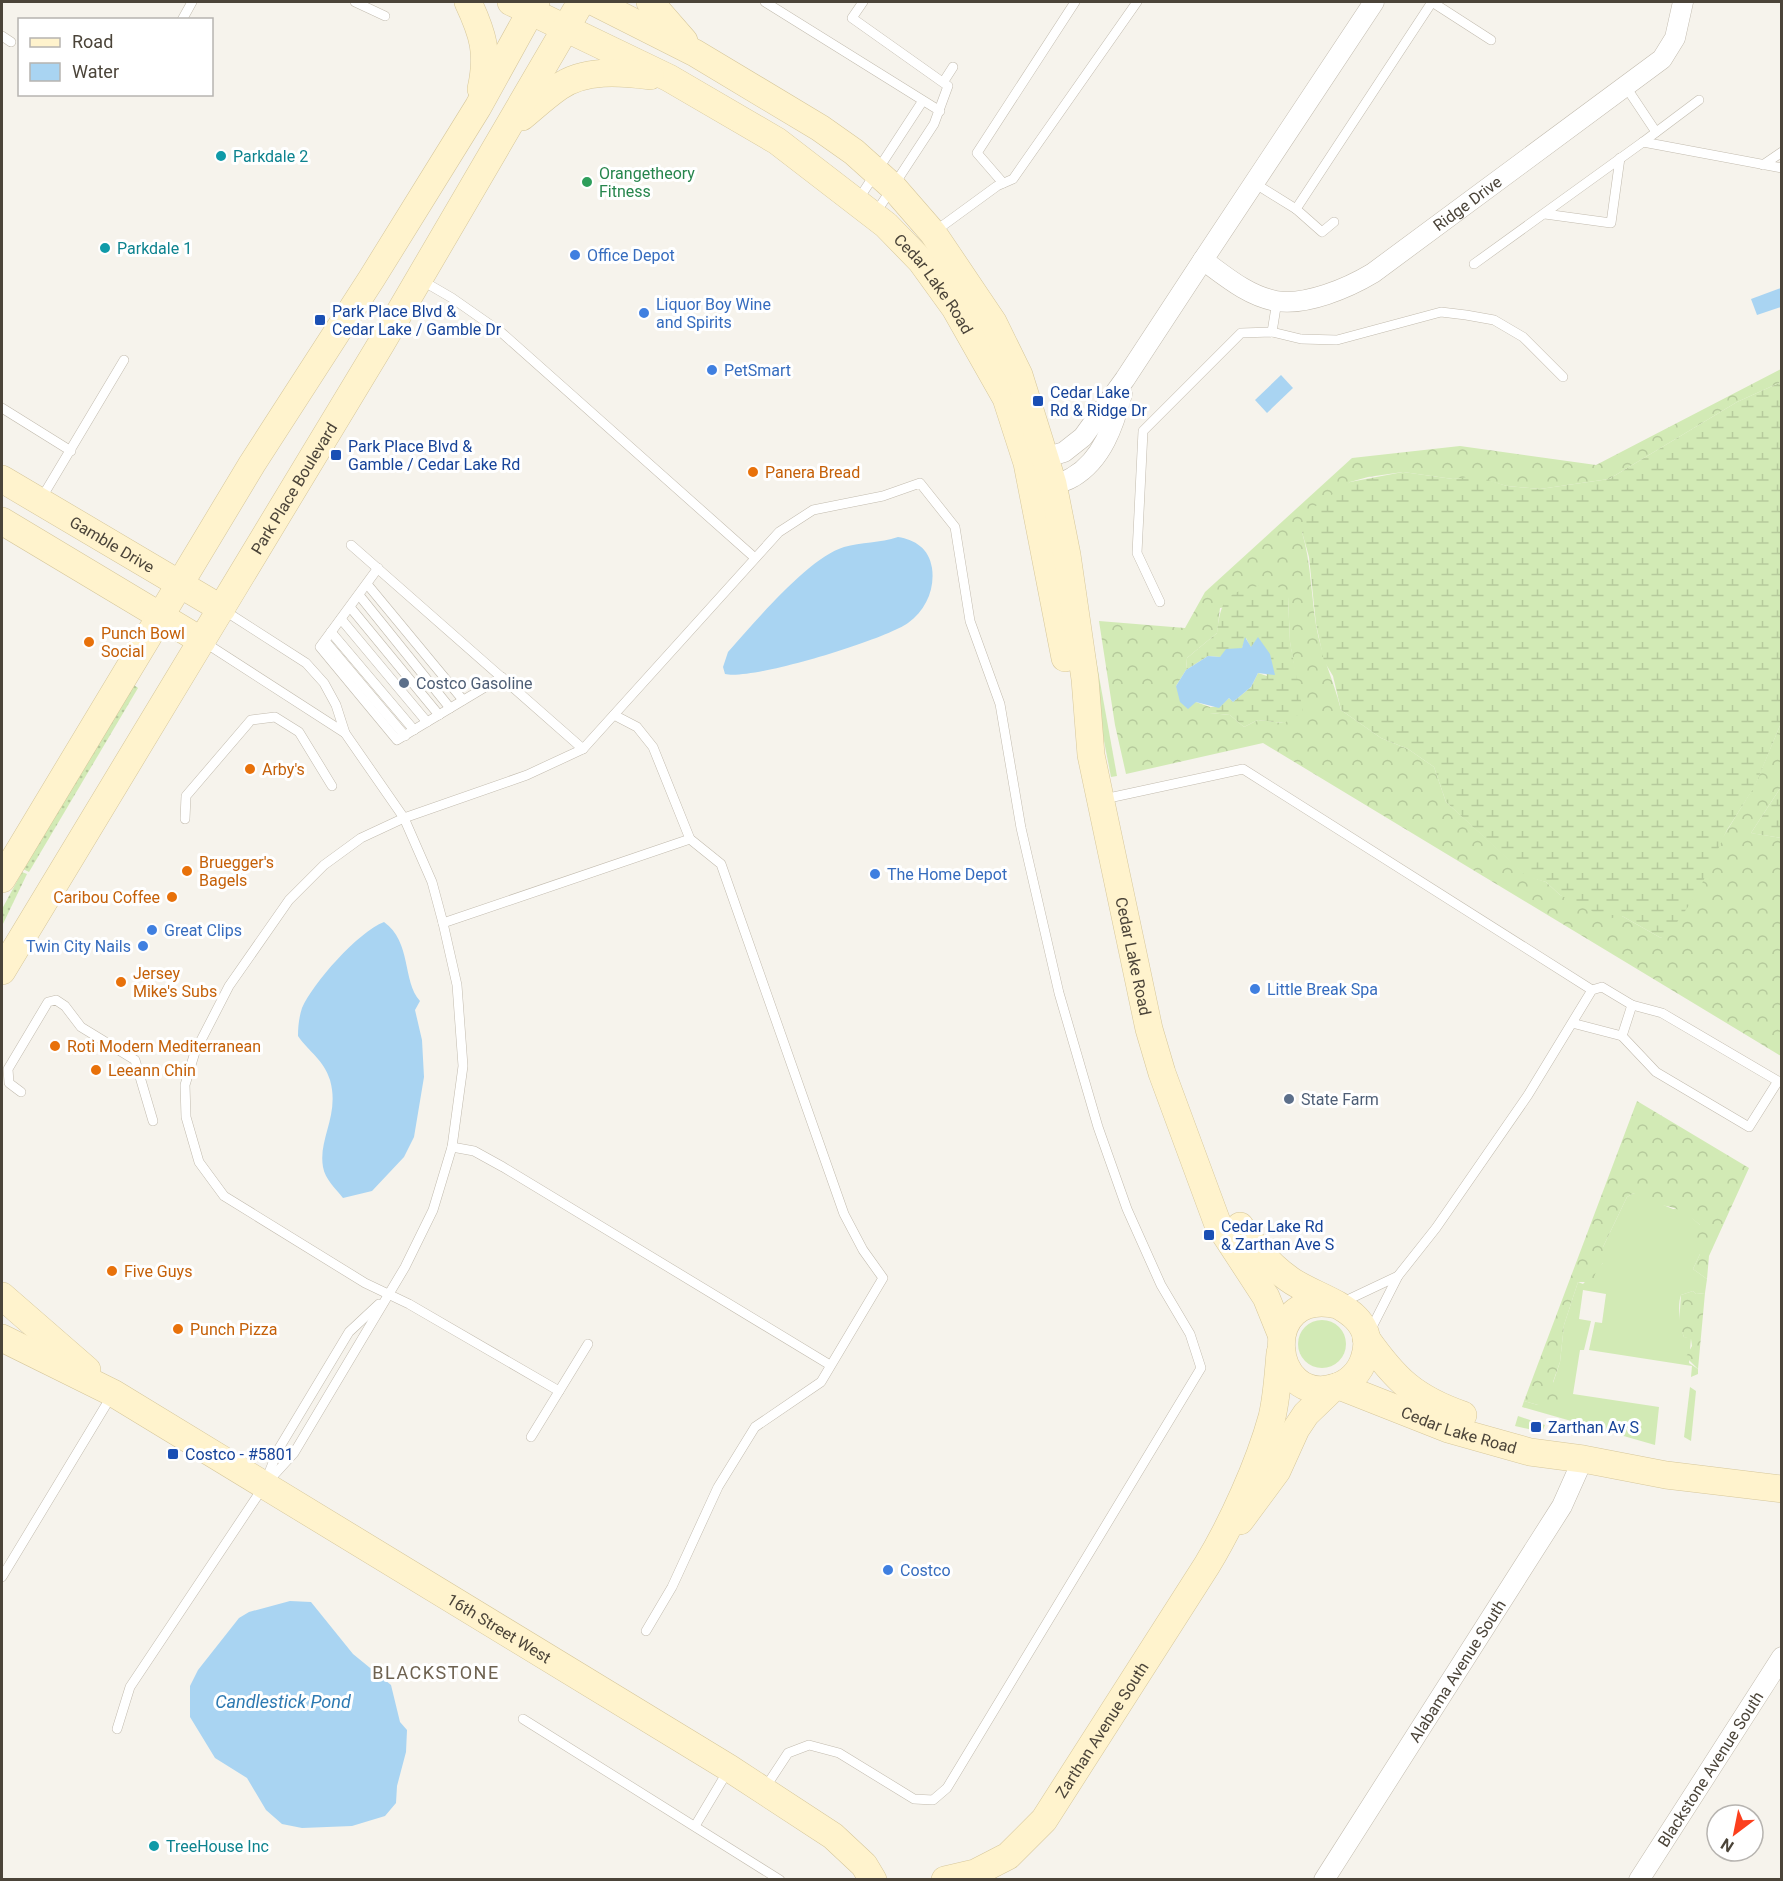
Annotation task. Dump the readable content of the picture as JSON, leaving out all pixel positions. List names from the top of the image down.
{
  "streets": {
    "street": [
      "Ridge Drive",
      "Cedar Lake Road",
      "Park Place Boulevard",
      "Gamble Drive",
      "16th Street West",
      "Alabama Avenue South",
      "Zarthan Avenue South",
      "Blackstone Avenue South"
    ]
  },
  "crossings": [
    ["Cedar Lake Road", "Park Place Boulevard"],
    ["Cedar Lake Road", "Alabama Avenue South"],
    ["Cedar Lake Road", "Zarthan Avenue South"],
    ["Park Place Boulevard", "Gamble Drive"]
  ],
  "districts": ["BLACKSTONE"],
  "water": ["Candlestick Pond"],
  "places": {
    "other": [
      "Parkdale 2",
      "Orangetheory Fitness",
      "Parkdale 1",
      "Office Depot",
      "Liquor Boy Wine and Spirits",
      "PetSmart",
      "Panera Bread",
      "Punch Bowl Social",
      "Costco Gasoline",
      "Arby's",
      "Bruegger's Bagels",
      "The Home Depot",
      "Caribou Coffee",
      "Great Clips",
      "Twin City Nails",
      "Jersey Mike's Subs",
      "Little Break Spa",
      "Roti Modern Mediterranean",
      "Leeann Chin",
      "State Farm",
      "Five Guys",
      "Punch Pizza",
      "Costco",
      "TreeHouse Inc"
    ],
    "transit": [
      "Park Place Blvd & Cedar Lake / Gamble Dr",
      "Cedar Lake Rd & Ridge Dr",
      "Park Place Blvd & Gamble / Cedar Lake Rd",
      "Cedar Lake Rd & Zarthan Ave S",
      "Zarthan Av S",
      "Costco - #5801"
    ]
  },
  "legend": ["Road", "Water"],
  "north": "bottom left"
}
